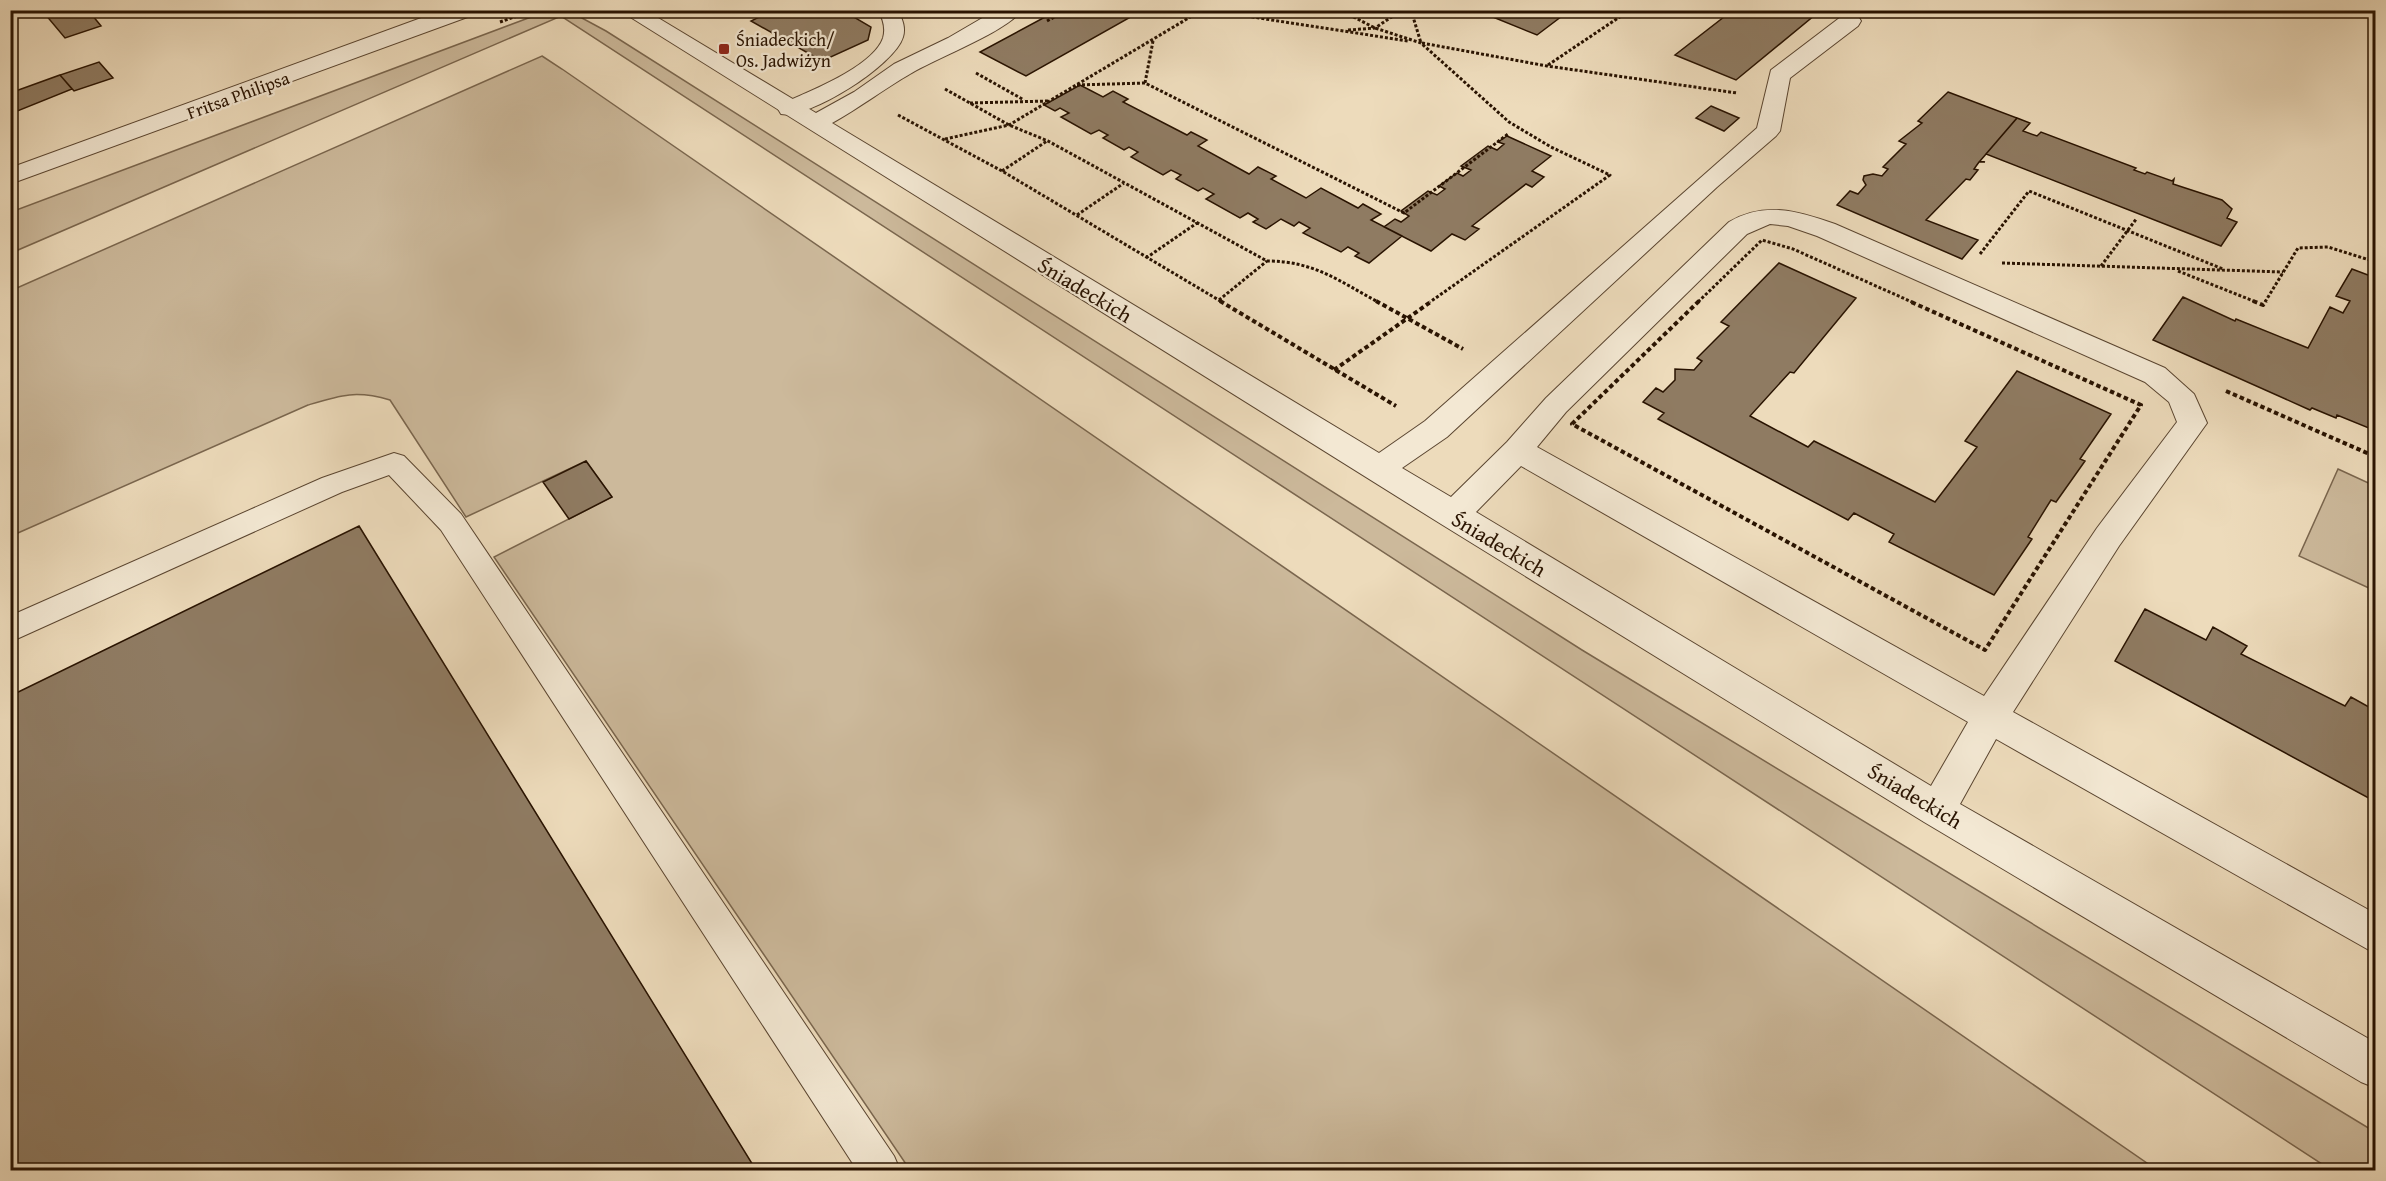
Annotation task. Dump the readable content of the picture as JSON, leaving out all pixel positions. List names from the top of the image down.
{
  "streets": {
    "street": ["Fritsa Philipsa", "Śniadeckich"]
  },
  "places": {
    "transit": ["Śniadeckich/ Os. Jadwiżyn"]
  }
}
